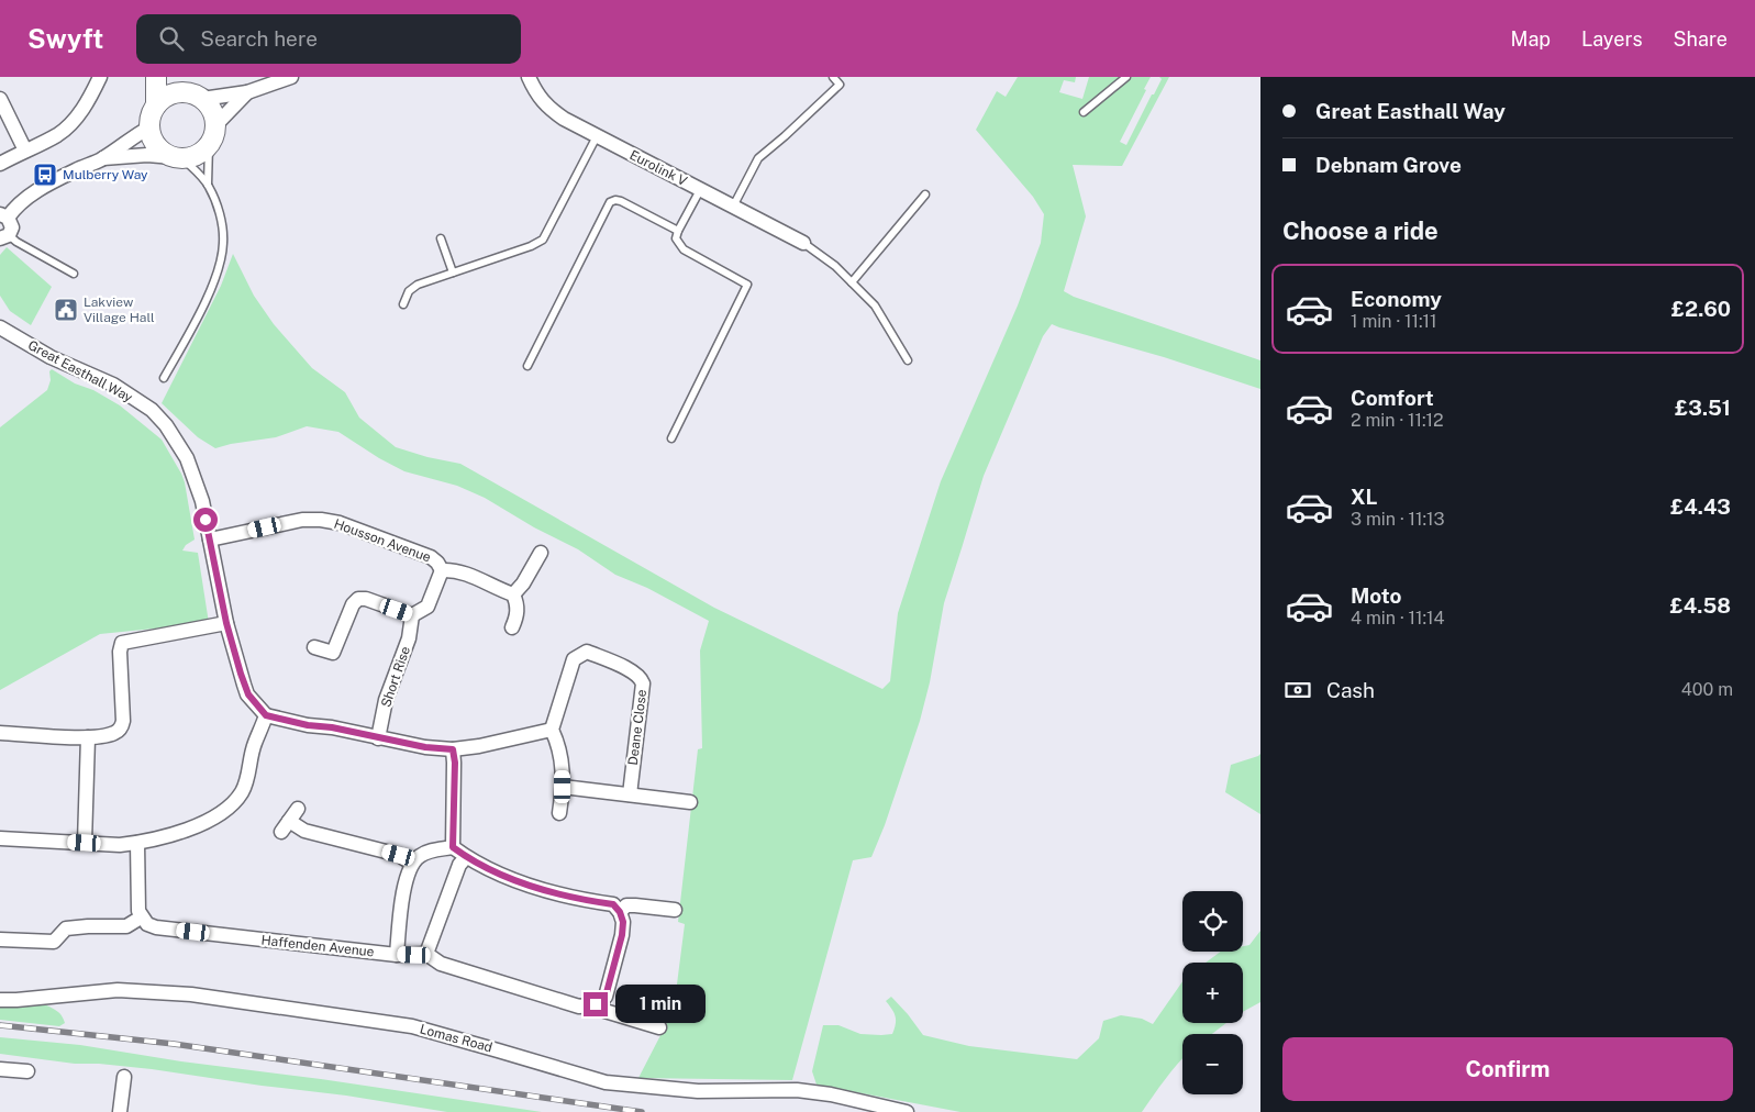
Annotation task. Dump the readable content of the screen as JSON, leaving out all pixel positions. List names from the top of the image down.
{
  "streets": {
    "street": [
      "Eurolink V",
      "Great Easthall Way",
      "Housson Avenue",
      "Short Rise",
      "Deane Close",
      "Haffenden Avenue",
      "Lomas Road"
    ]
  },
  "crossings": [
    ["Great Easthall Way", "Housson Avenue"]
  ],
  "places": {
    "bus stop": ["Mulberry Way"],
    "public building": ["Lakview Village Hall"]
  },
  "page": {
    "header": "Swyft",
    "search": "Search here",
    "nav": ["Map", "Layers", "Share"],
    "banner": ["Great Easthall Way", "Debnam Grove"],
    "heading": "Choose a ride",
    "list": [
      {
        "name": "Economy",
        "note": "1 min · 11:11",
        "value": "£2.60"
      },
      {
        "name": "Comfort",
        "note": "2 min · 11:12",
        "value": "£3.51"
      },
      {
        "name": "XL",
        "note": "3 min · 11:13",
        "value": "£4.43"
      },
      {
        "name": "Moto",
        "note": "4 min · 11:14",
        "value": "£4.58"
      }
    ],
    "pay": ["Cash", "400 m"],
    "map_buttons": ["+", "−"],
    "bubble": "1 min",
    "buttons": "Confirm"
  }
}
